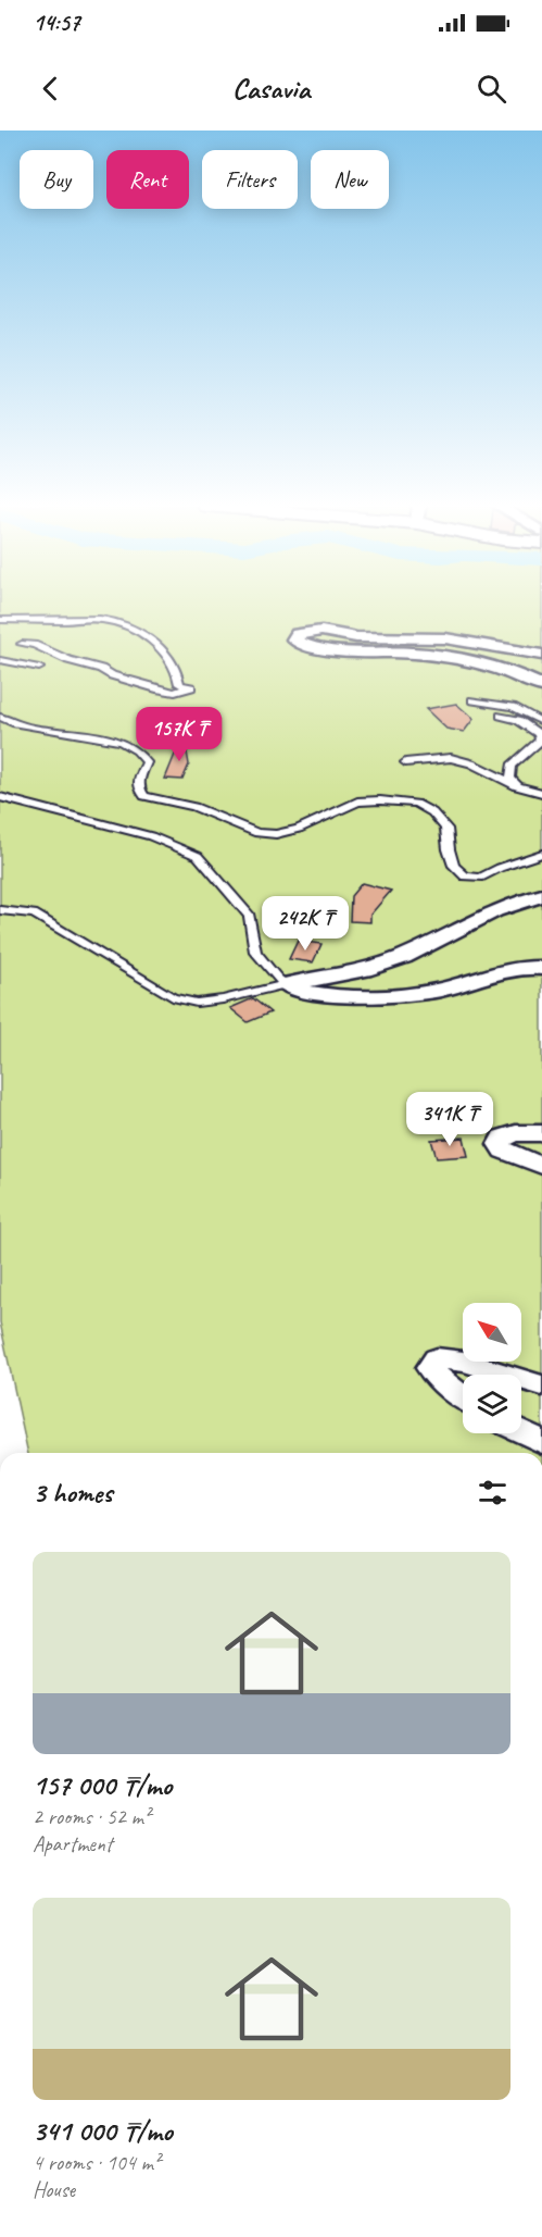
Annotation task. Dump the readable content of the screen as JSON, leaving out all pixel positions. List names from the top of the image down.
{
  "north": "top left",
  "page": {
    "status": "14:57",
    "header": "Casavia",
    "chip": [
      "Buy",
      "Rent",
      "Filters",
      "New"
    ],
    "price": ["157K ₸", "242K ₸", "341K ₸"],
    "heading": "3 homes",
    "list": [
      {
        "name": "157 000 ₸/mo",
        "note": "2 rooms · 52 m² · Apartment"
      },
      {
        "name": "341 000 ₸/mo",
        "note": "4 rooms · 104 m² · House"
      }
    ]
  }
}
